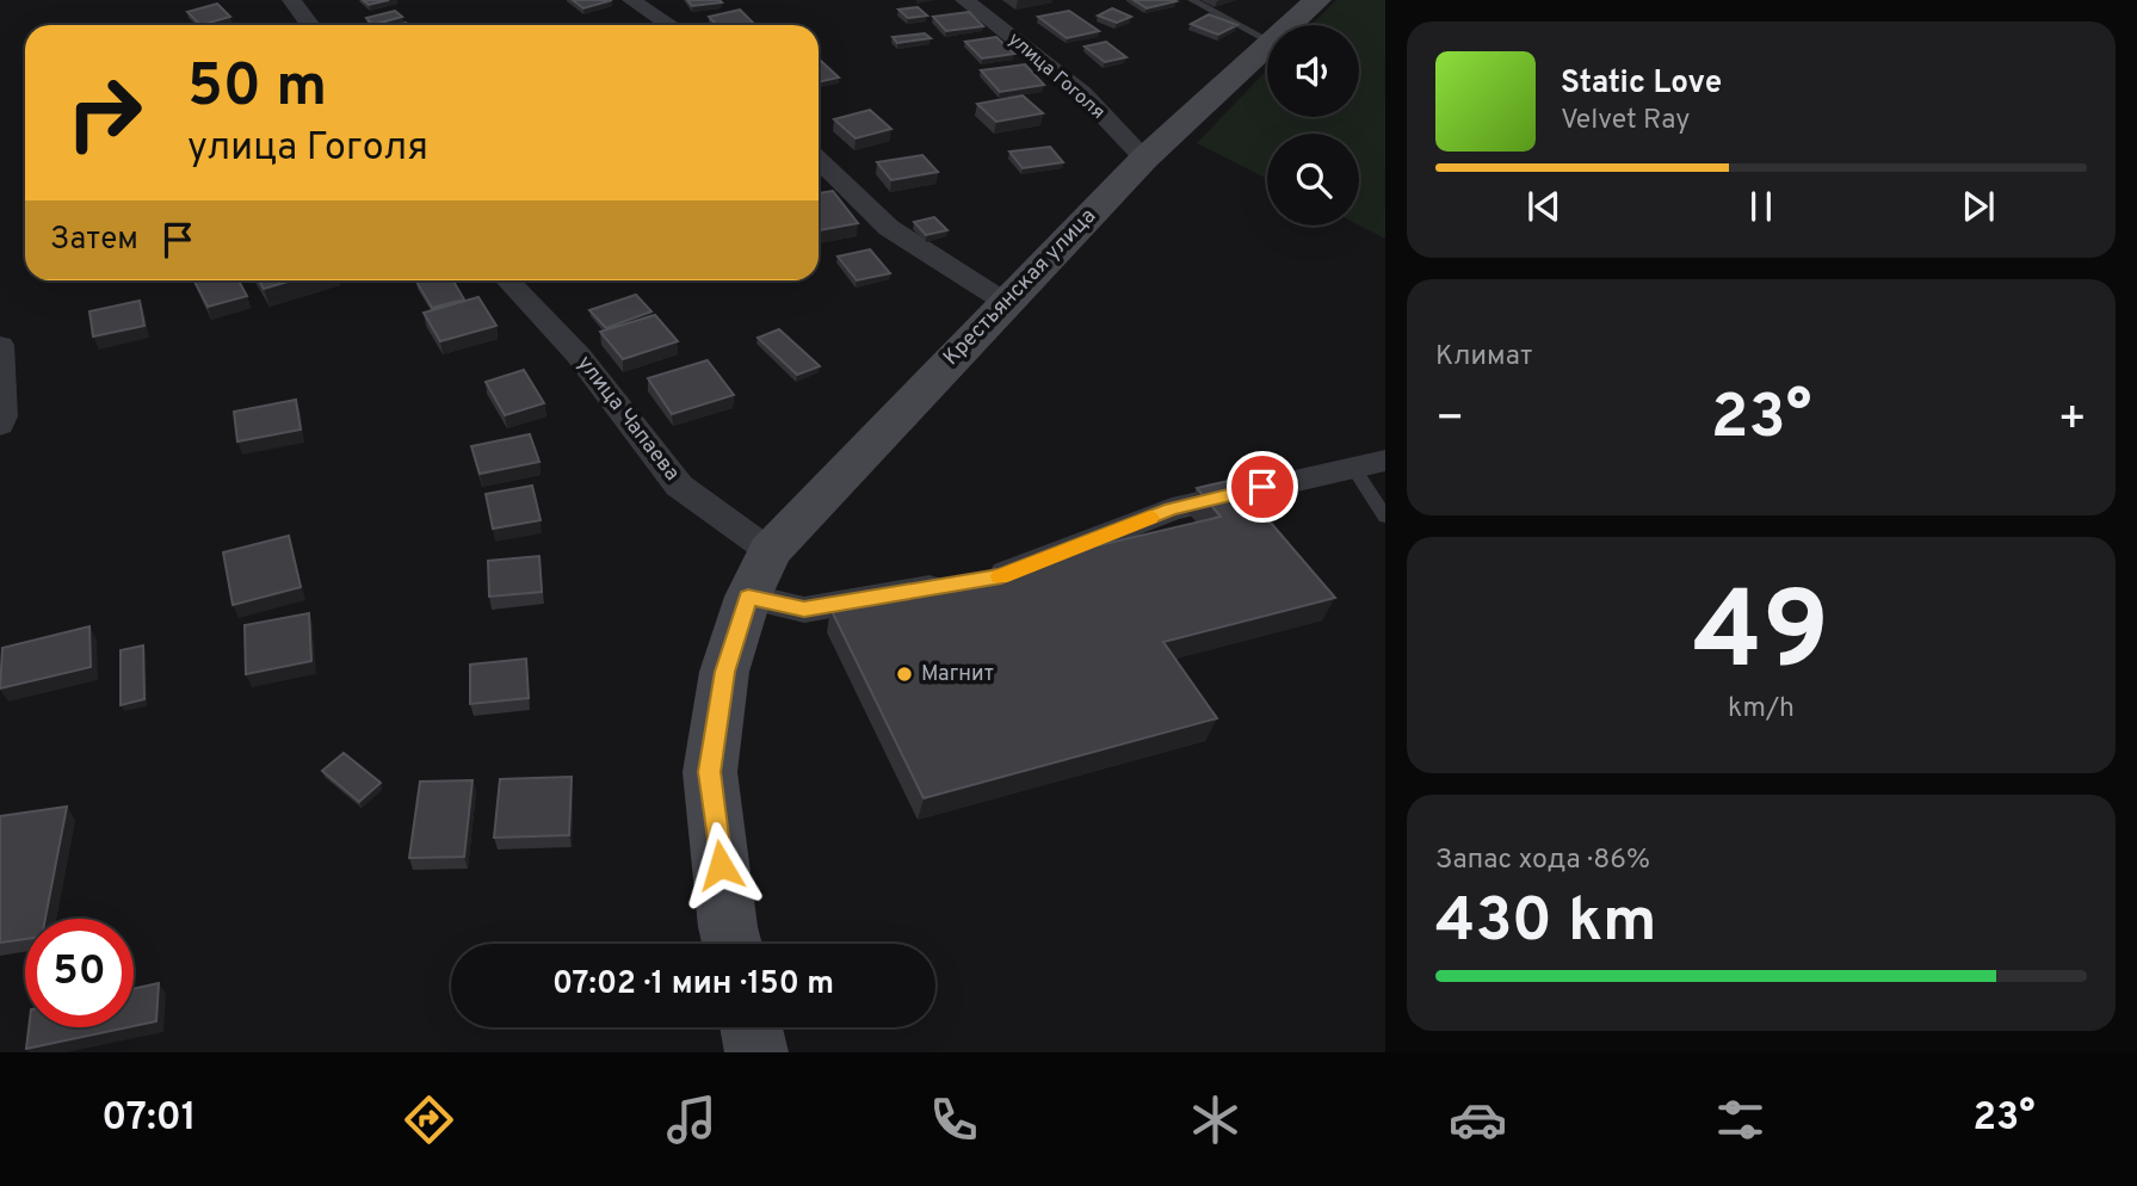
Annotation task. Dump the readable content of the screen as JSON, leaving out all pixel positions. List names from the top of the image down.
{
  "streets": {
    "main road": ["Крестьянская улица"],
    "street": ["улица Гоголя", "улица Чапаева"]
  },
  "crossings": [
    ["улица Гоголя", "Крестьянская улица"],
    ["Крестьянская улица", "улица Чапаева"]
  ],
  "places": ["Магнит"],
  "page": {
    "turn": ["50 m", "улица Гоголя"],
    "song": ["Static Love", "Velvet Ray"],
    "then": "Затем",
    "tile": [
      "Климат",
      ["49", "km/h"],
      ["Запас хода · 86%", "430 km"]
    ],
    "heat": ["−", "23°", "+"],
    "limit": "50",
    "trip": "07:02 · 1 мин · 150 m",
    "tabs": ["07:01", "23°"]
  }
}
